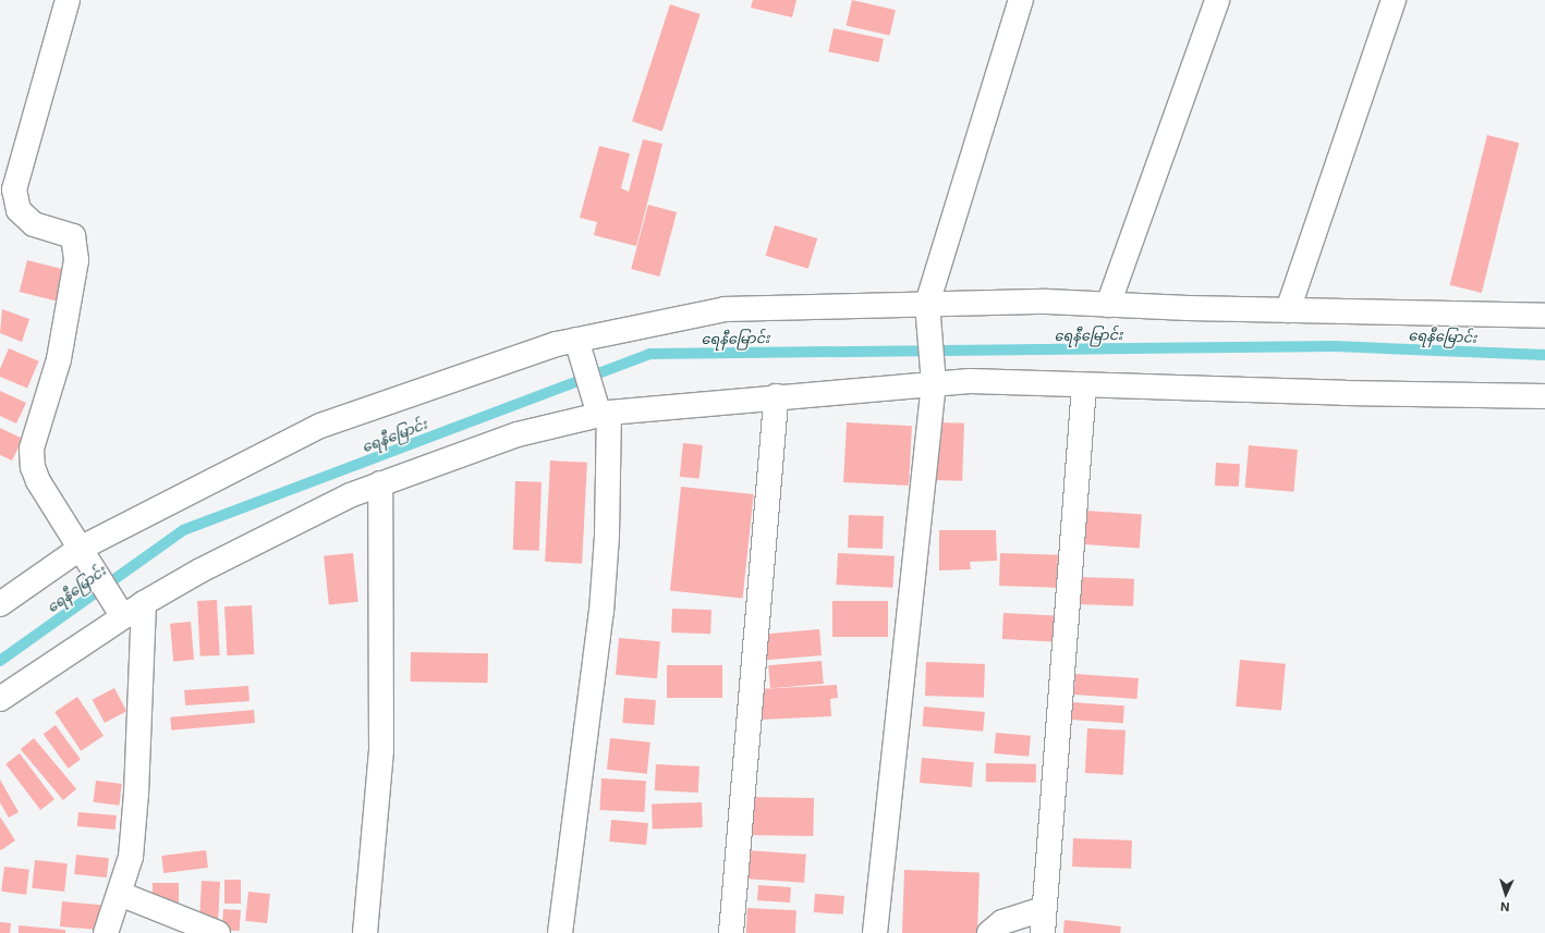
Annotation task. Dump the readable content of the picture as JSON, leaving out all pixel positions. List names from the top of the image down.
{
  "water": ["ရေနီမြောင်း"],
  "north": "bottom"
}
